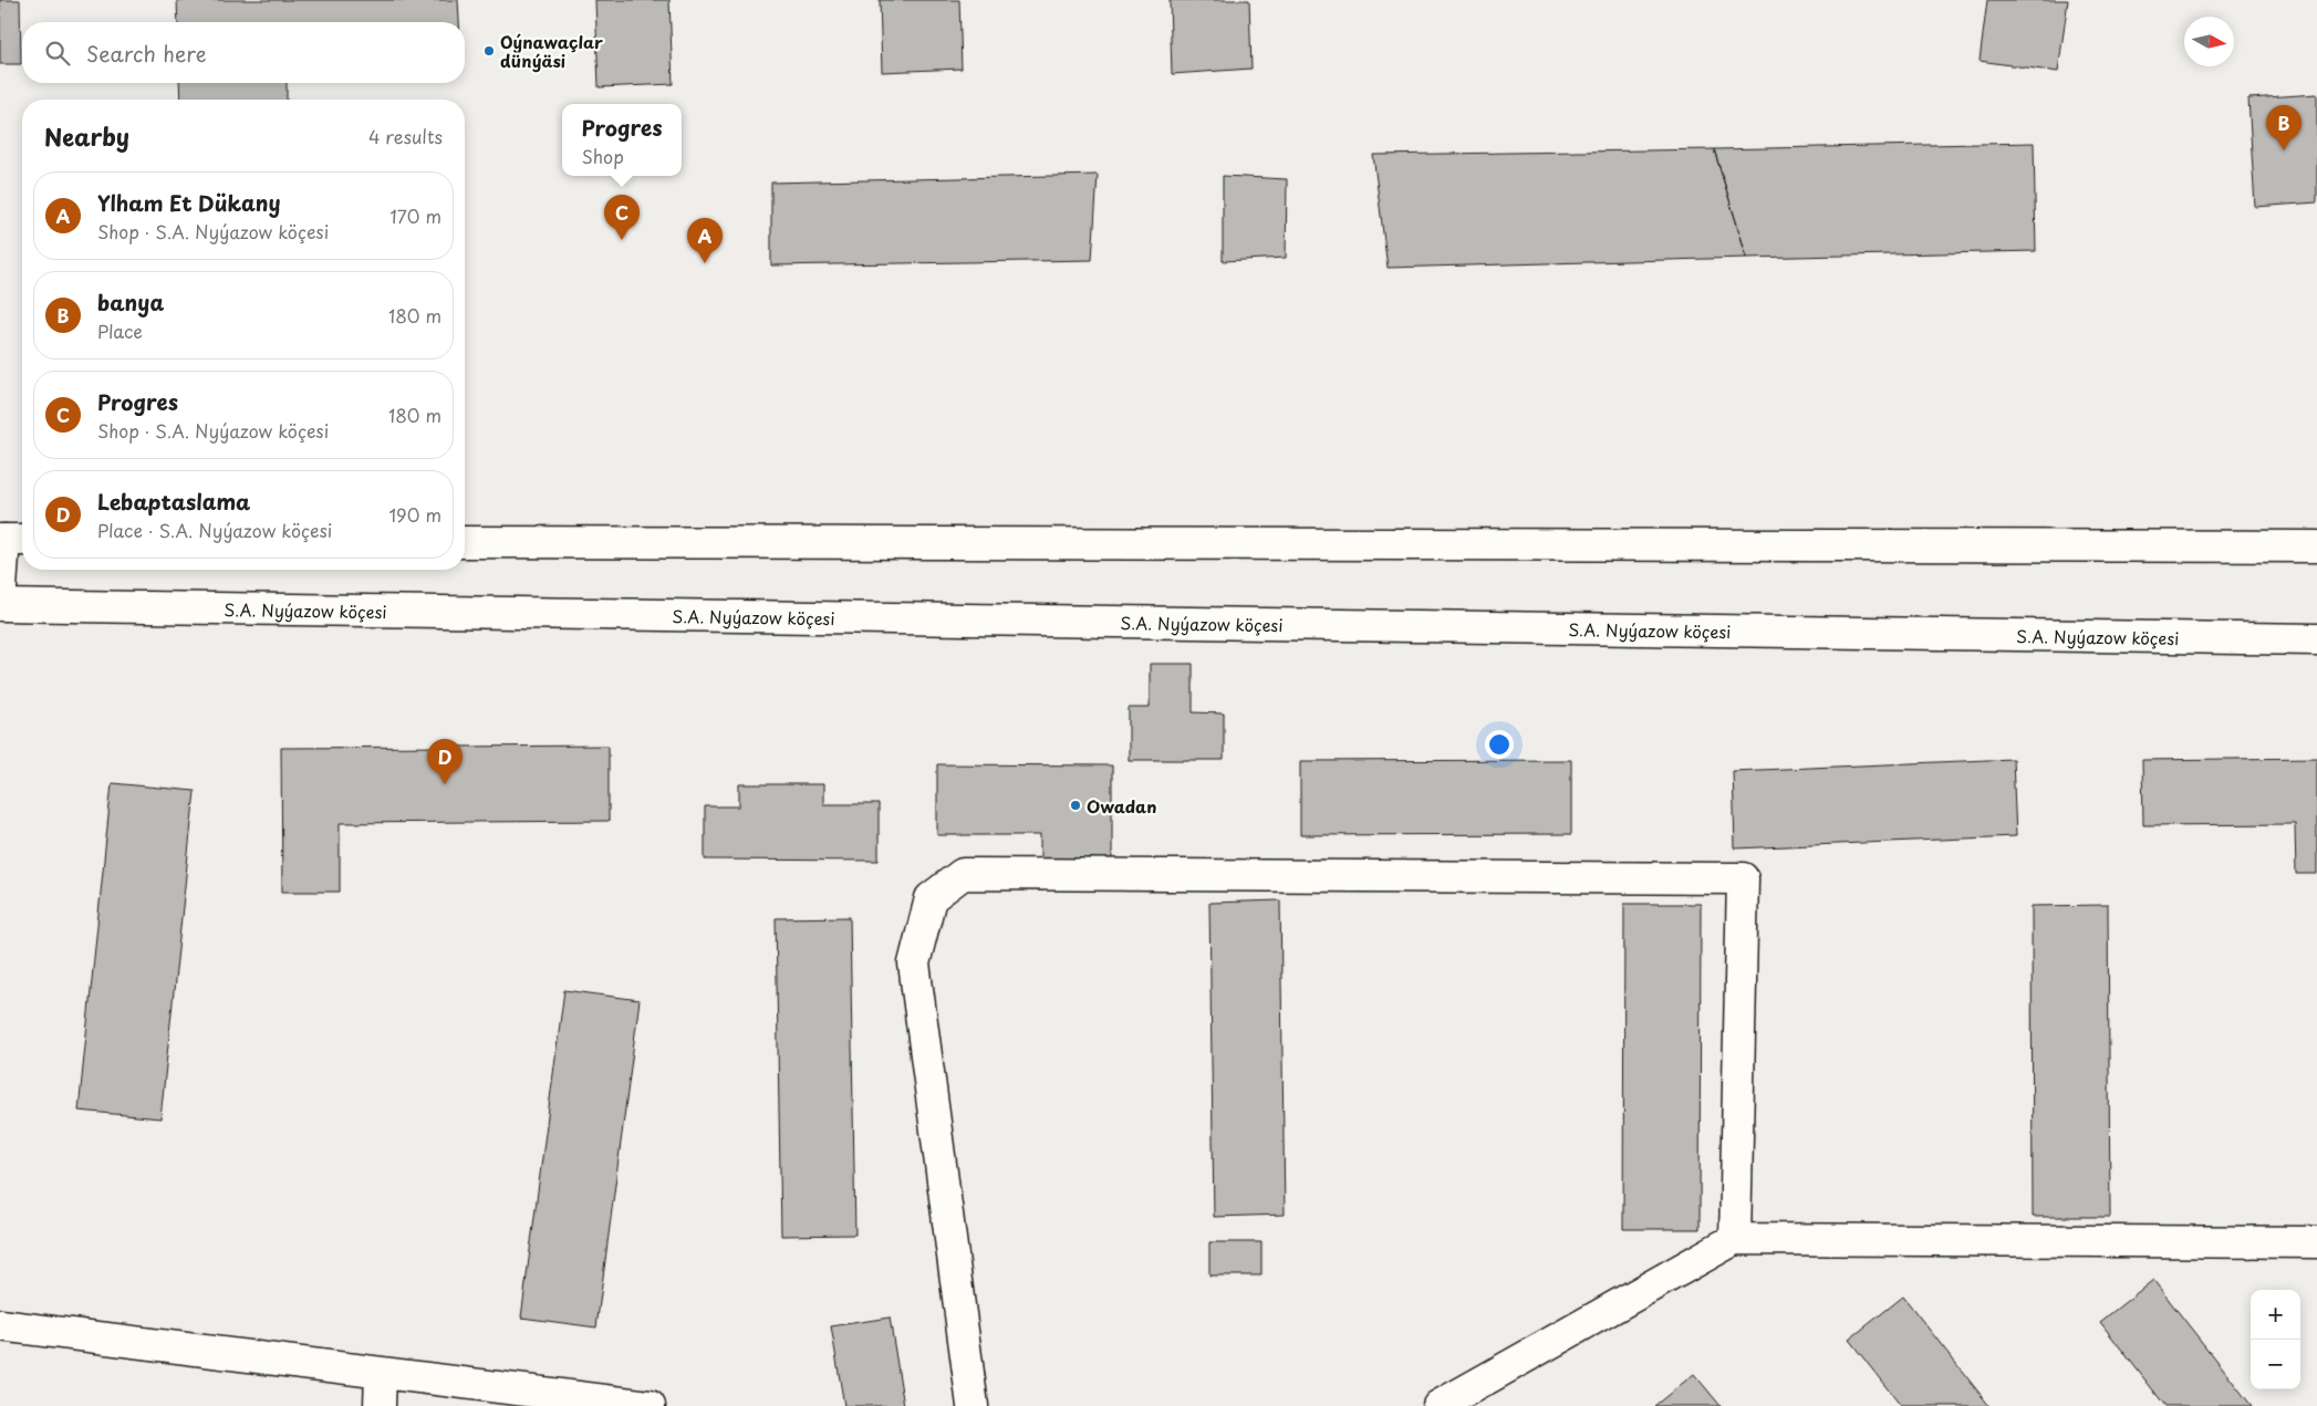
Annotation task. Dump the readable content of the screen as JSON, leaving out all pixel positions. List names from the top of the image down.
{
  "streets": {
    "main road": ["S.A. Nyýazow köçesi"]
  },
  "places": ["Oýnawaçlar dünýäsi", "Owadan"],
  "north": "right",
  "page": {
    "search": "Search here",
    "heading": ["Nearby", "4 results"],
    "popup": ["Progres", "Shop"],
    "pins": [
      "B",
      "C",
      "A",
      "D"
    ],
    "list": [
      {
        "mark": "A",
        "name": "Ylham Et Dükany",
        "note": "Shop · S.A. Nyýazow köçesi",
        "value": "170 m"
      },
      {
        "mark": "B",
        "name": "banya",
        "note": "Place",
        "value": "180 m"
      },
      {
        "mark": "C",
        "name": "Progres",
        "note": "Shop · S.A. Nyýazow köçesi",
        "value": "180 m"
      },
      {
        "mark": "D",
        "name": "Lebaptaslama",
        "note": "Place · S.A. Nyýazow köçesi",
        "value": "190 m"
      }
    ],
    "map_buttons": ["+", "−"]
  }
}
